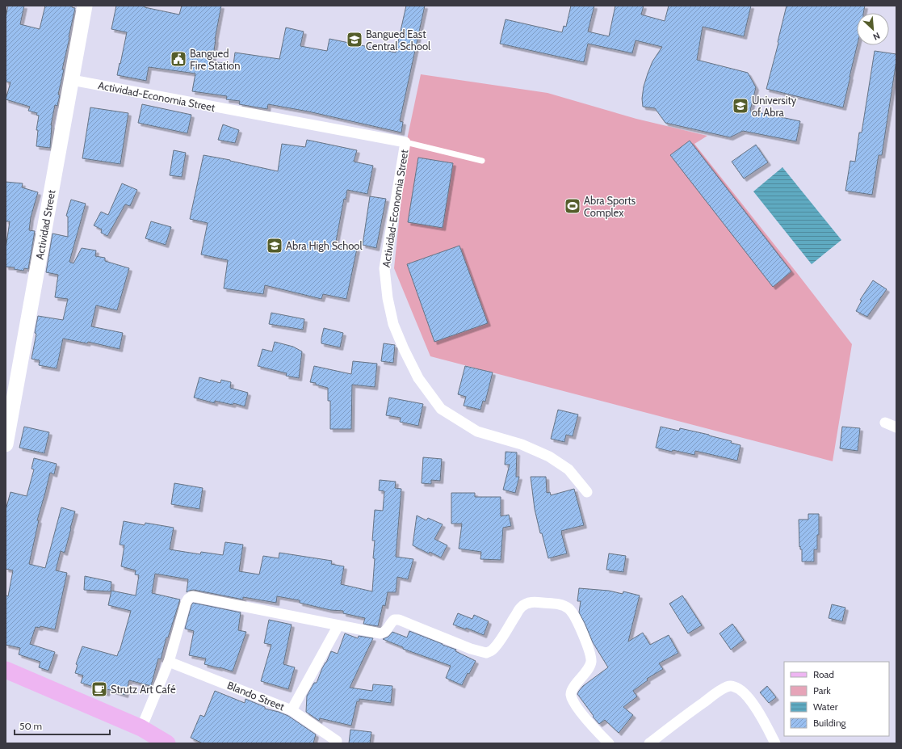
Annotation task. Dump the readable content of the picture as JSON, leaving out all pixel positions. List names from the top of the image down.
{
  "streets": {
    "street": ["Actividad-Economia Street", "Actividad Street", "Blando Street"]
  },
  "crossings": [
    ["Actividad-Economia Street", "Actividad Street"]
  ],
  "places": {
    "school or university": ["Bangued East Central School", "University of Abra", "Abra High School"],
    "public building": ["Bangued Fire Station"],
    "sports": ["Abra Sports Complex"],
    "cafe": ["Strutz Art Café"]
  },
  "legend": [
    "Road",
    "Park",
    "Water",
    "Building"
  ],
  "scale_bar": "50 m",
  "north": "bottom right"
}
